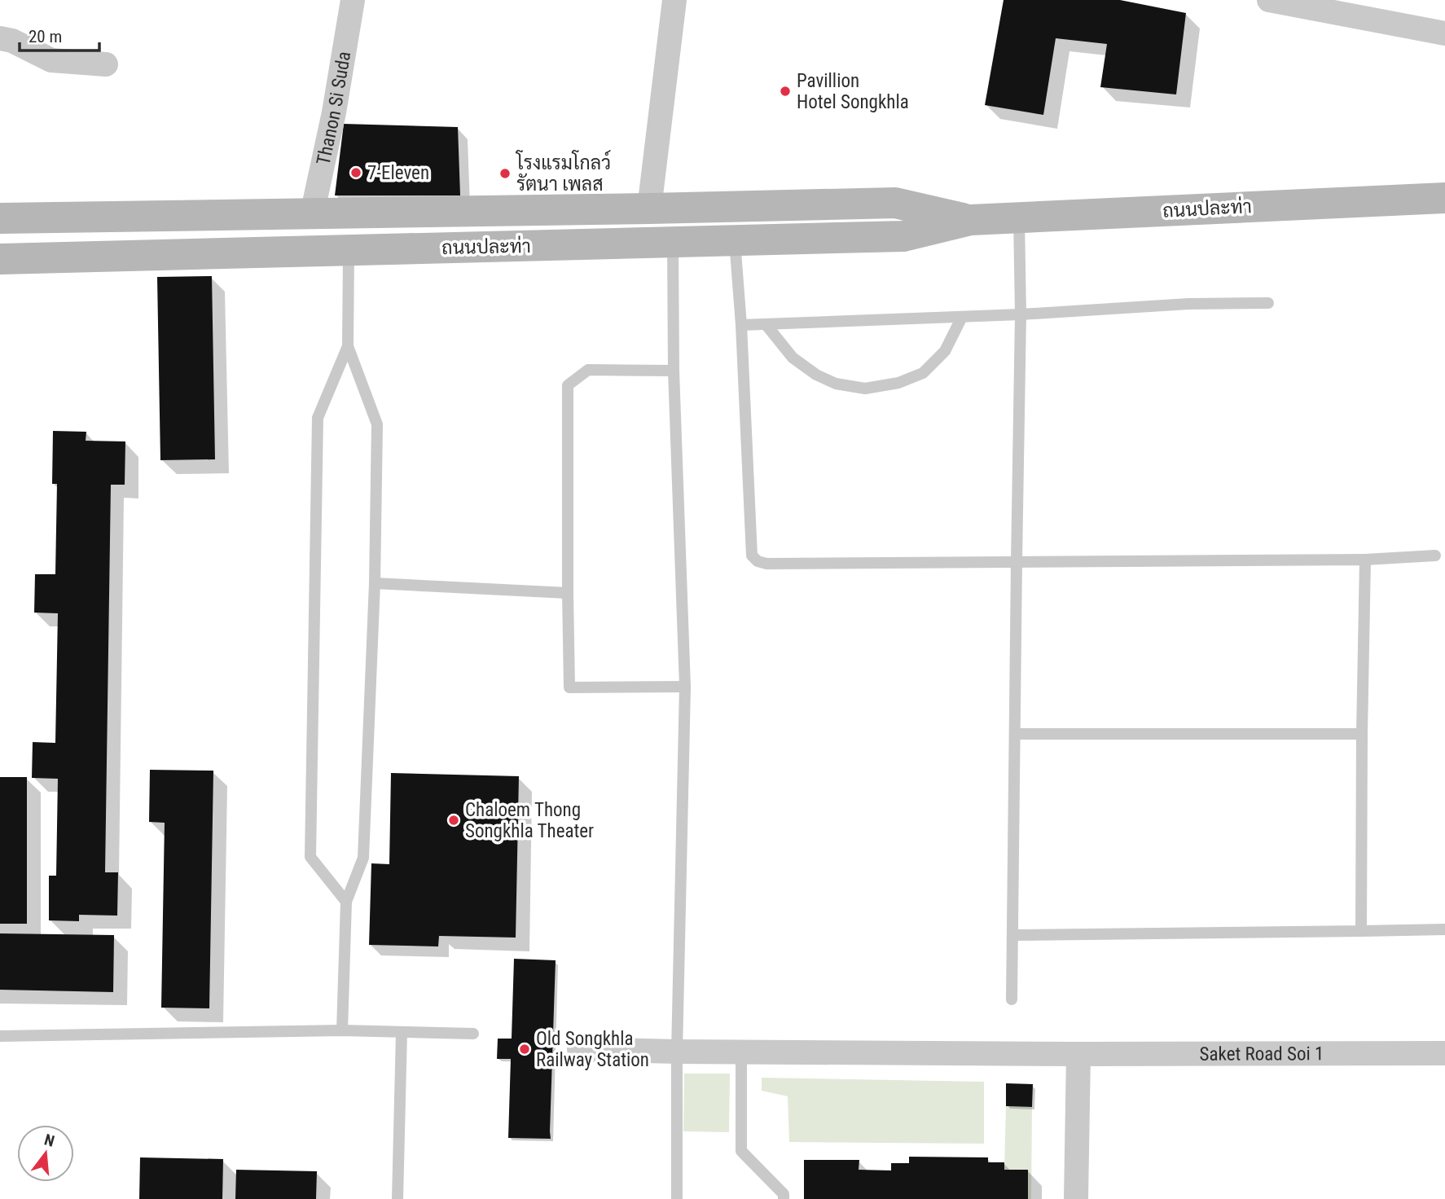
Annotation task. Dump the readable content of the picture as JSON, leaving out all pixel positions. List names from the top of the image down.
{
  "streets": {
    "main road": ["ถนนปละท่า"],
    "street": ["Thanon Si Suda", "Saket Road Soi 1"]
  },
  "crossings": [
    ["Thanon Si Suda", "ถนนปละท่า"]
  ],
  "places": [
    "Pavillion Hotel Songkhla",
    "7-Eleven",
    "โรงแรมโกลว์ รัตนา เพลส",
    "Chaloem Thong Songkhla Theater",
    "Old Songkhla Railway Station"
  ],
  "scale_bar": "20 m",
  "north": "top"
}
